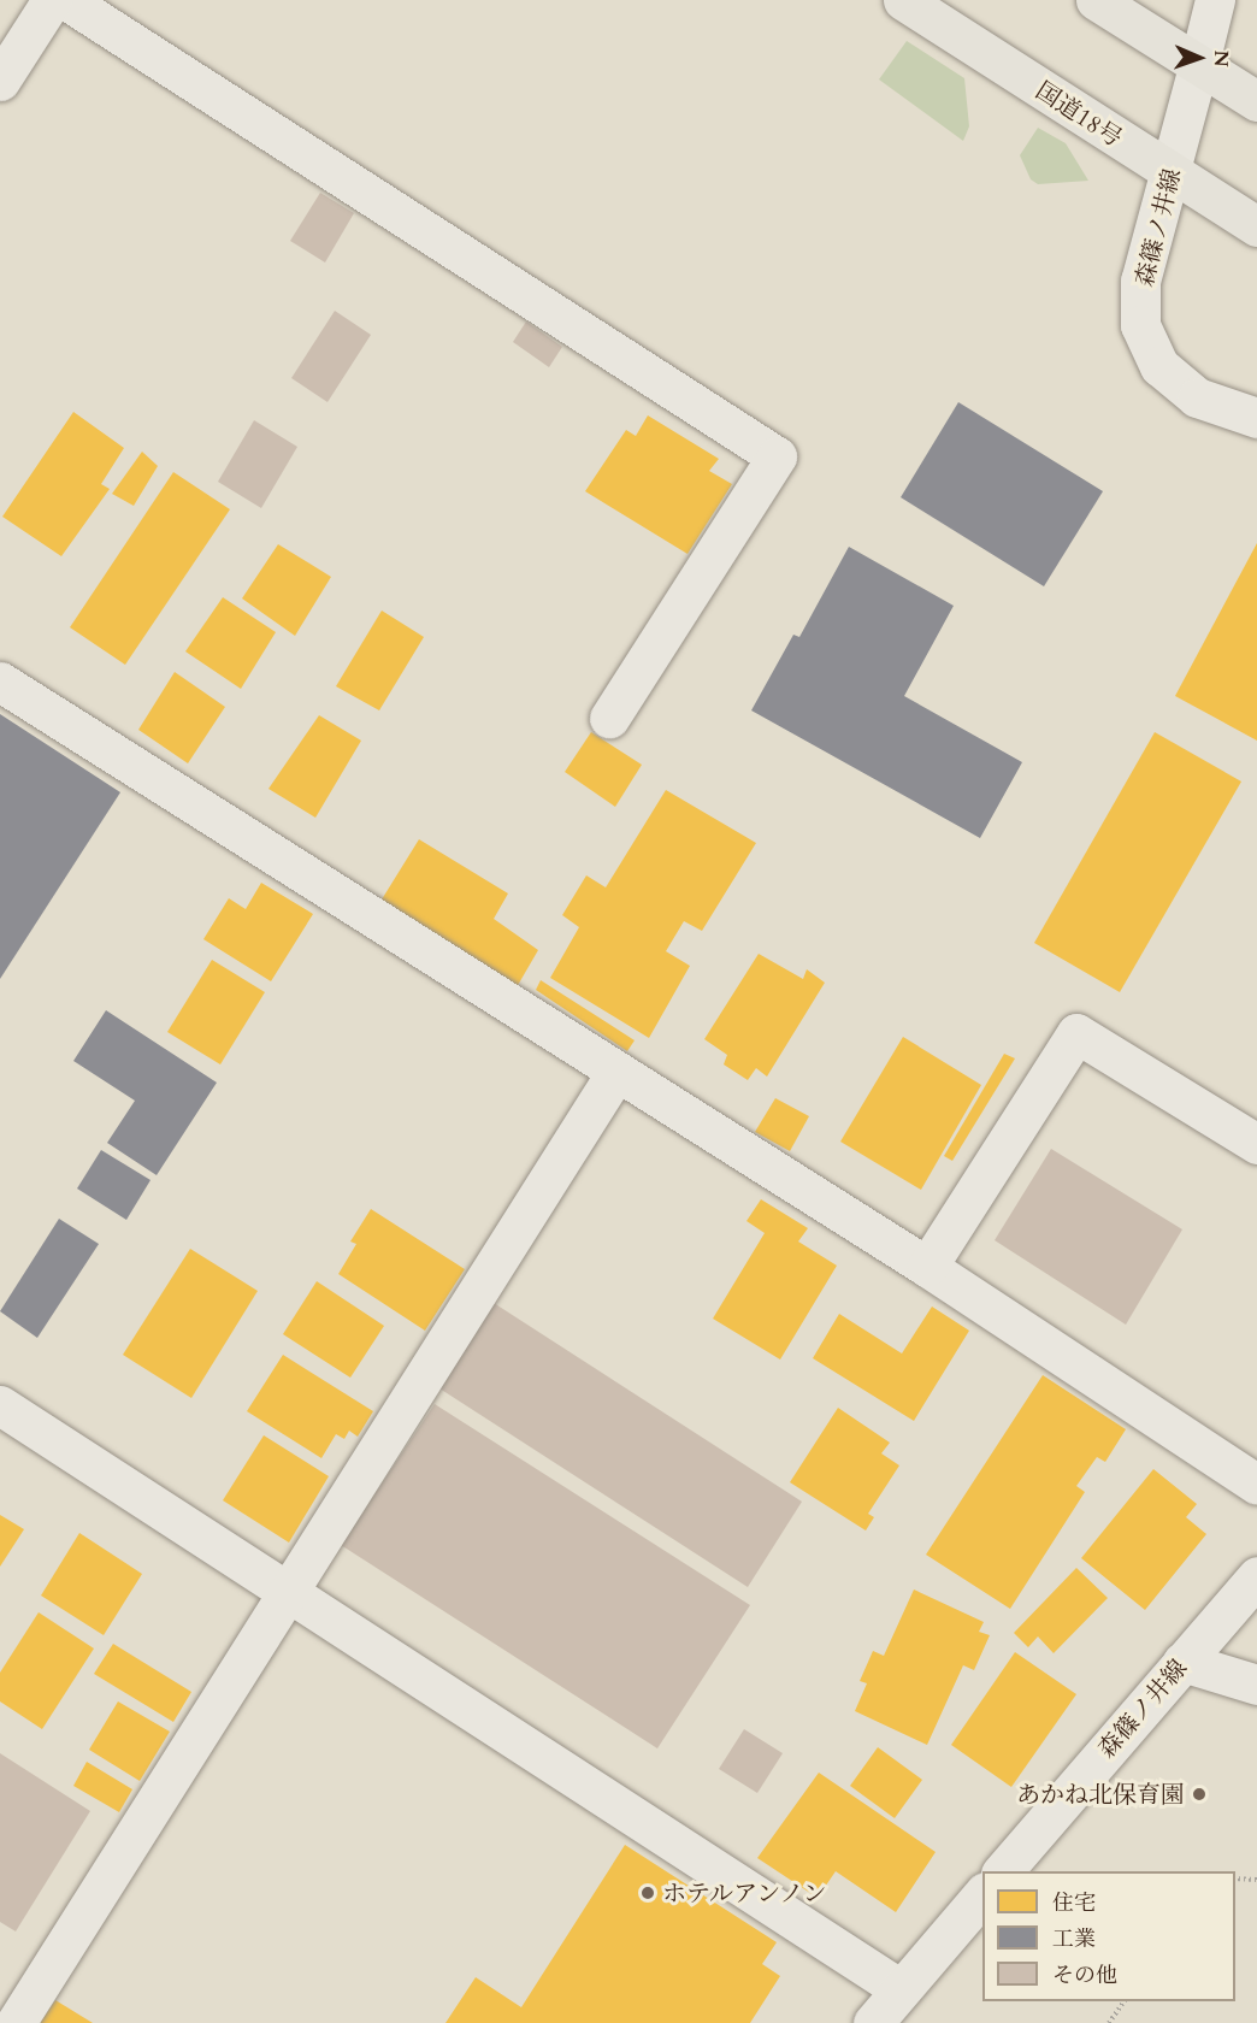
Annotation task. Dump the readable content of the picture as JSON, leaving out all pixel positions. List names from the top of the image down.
{
  "streets": {
    "highway": ["国道18号"],
    "street": ["森篠ノ井線"]
  },
  "crossings": [
    ["国道18号", "森篠ノ井線"]
  ],
  "places": ["あかね北保育園", "ホテルアンノン"],
  "legend": ["住宅", "工業", "その他"],
  "north": "right"
}
